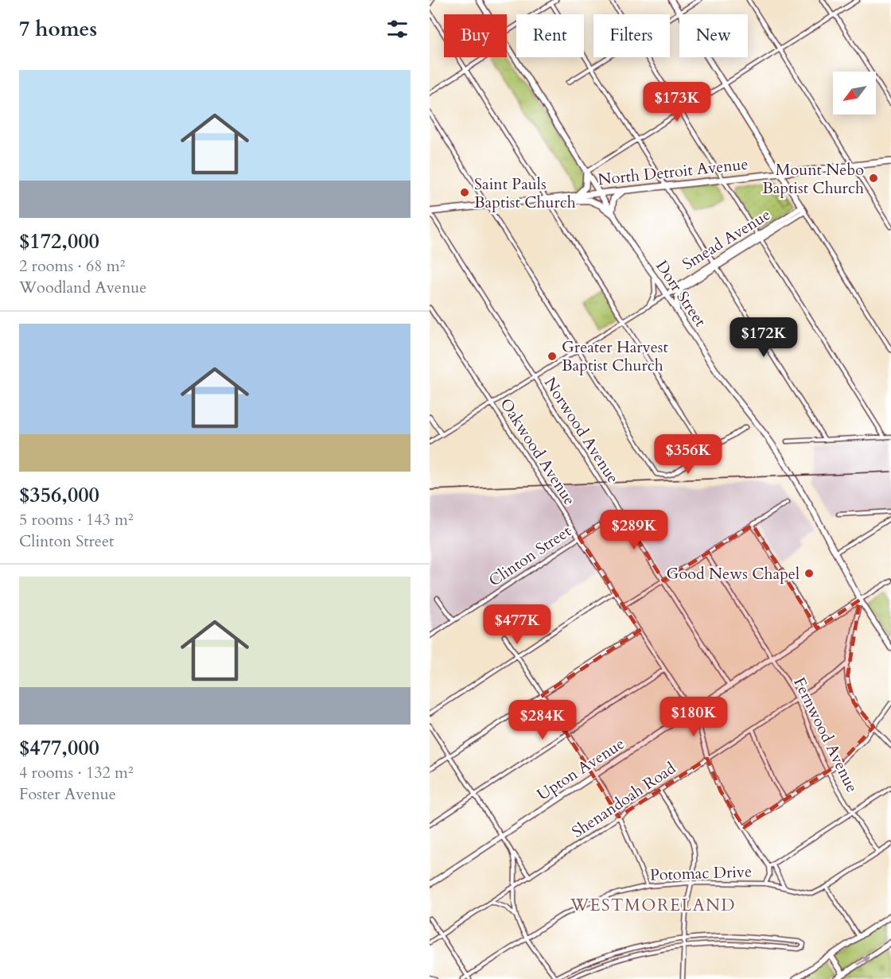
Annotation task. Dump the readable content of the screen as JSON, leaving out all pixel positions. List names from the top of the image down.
{
  "streets": {
    "main road": ["North Detroit Avenue"],
    "street": [
      "Smead Avenue",
      "Dorr Street",
      "Norwood Avenue",
      "Oakwood Avenue",
      "Clinton Street",
      "Fernwood Avenue",
      "Upton Avenue",
      "Shenandoah Road",
      "Potomac Drive"
    ]
  },
  "crossings": [
    ["North Detroit Avenue", "Dorr Street"],
    ["North Detroit Avenue", "Norwood Avenue"],
    ["Smead Avenue", "Dorr Street"],
    ["Smead Avenue", "Norwood Avenue"],
    ["Smead Avenue", "Oakwood Avenue"],
    ["Dorr Street", "Upton Avenue"],
    ["Norwood Avenue", "Clinton Street"],
    ["Norwood Avenue", "Upton Avenue"],
    ["Oakwood Avenue", "Clinton Street"],
    ["Oakwood Avenue", "Upton Avenue"],
    ["Oakwood Avenue", "Shenandoah Road"],
    ["Fernwood Avenue", "Upton Avenue"],
    ["Fernwood Avenue", "Shenandoah Road"],
    ["Fernwood Avenue", "Potomac Drive"]
  ],
  "districts": ["WESTMORELAND"],
  "places": [
    "Mount Nebo Baptist Church",
    "Saint Pauls Baptist Church",
    "Greater Harvest Baptist Church",
    "Good News Chapel"
  ],
  "north": "bottom left",
  "page": {
    "heading": "7 homes",
    "chip": [
      "Buy",
      "Rent",
      "Filters",
      "New"
    ],
    "list": [
      {
        "name": "$172,000",
        "note": "2 rooms · 68 m² · Woodland Avenue"
      },
      {
        "name": "$356,000",
        "note": "5 rooms · 143 m² · Clinton Street"
      },
      {
        "name": "$477,000",
        "note": "4 rooms · 132 m² · Foster Avenue"
      }
    ],
    "price": [
      "$173K",
      "$172K",
      "$356K",
      "$289K",
      "$477K",
      "$180K",
      "$284K"
    ]
  }
}
